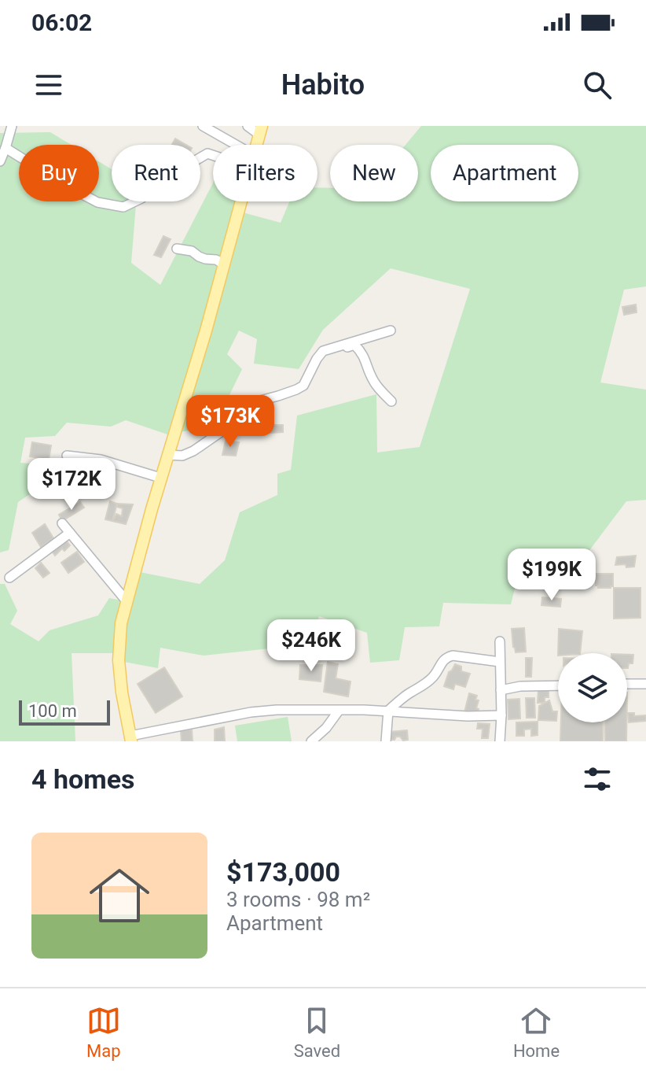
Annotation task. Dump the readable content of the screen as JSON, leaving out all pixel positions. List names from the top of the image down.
{
  "scale_bar": "100 m",
  "page": {
    "status": "06:02",
    "header": "Habito",
    "chip": [
      "Buy",
      "Rent",
      "Filters",
      "New",
      "Apartment"
    ],
    "price": [
      "$173K",
      "$172K",
      "$199K",
      "$246K"
    ],
    "scale": "100 m",
    "heading": "4 homes",
    "list": [
      {
        "name": "$173,000",
        "note": "3 rooms · 98 m² · Apartment"
      }
    ],
    "tabs": ["Map", "Saved", "Home"]
  }
}
